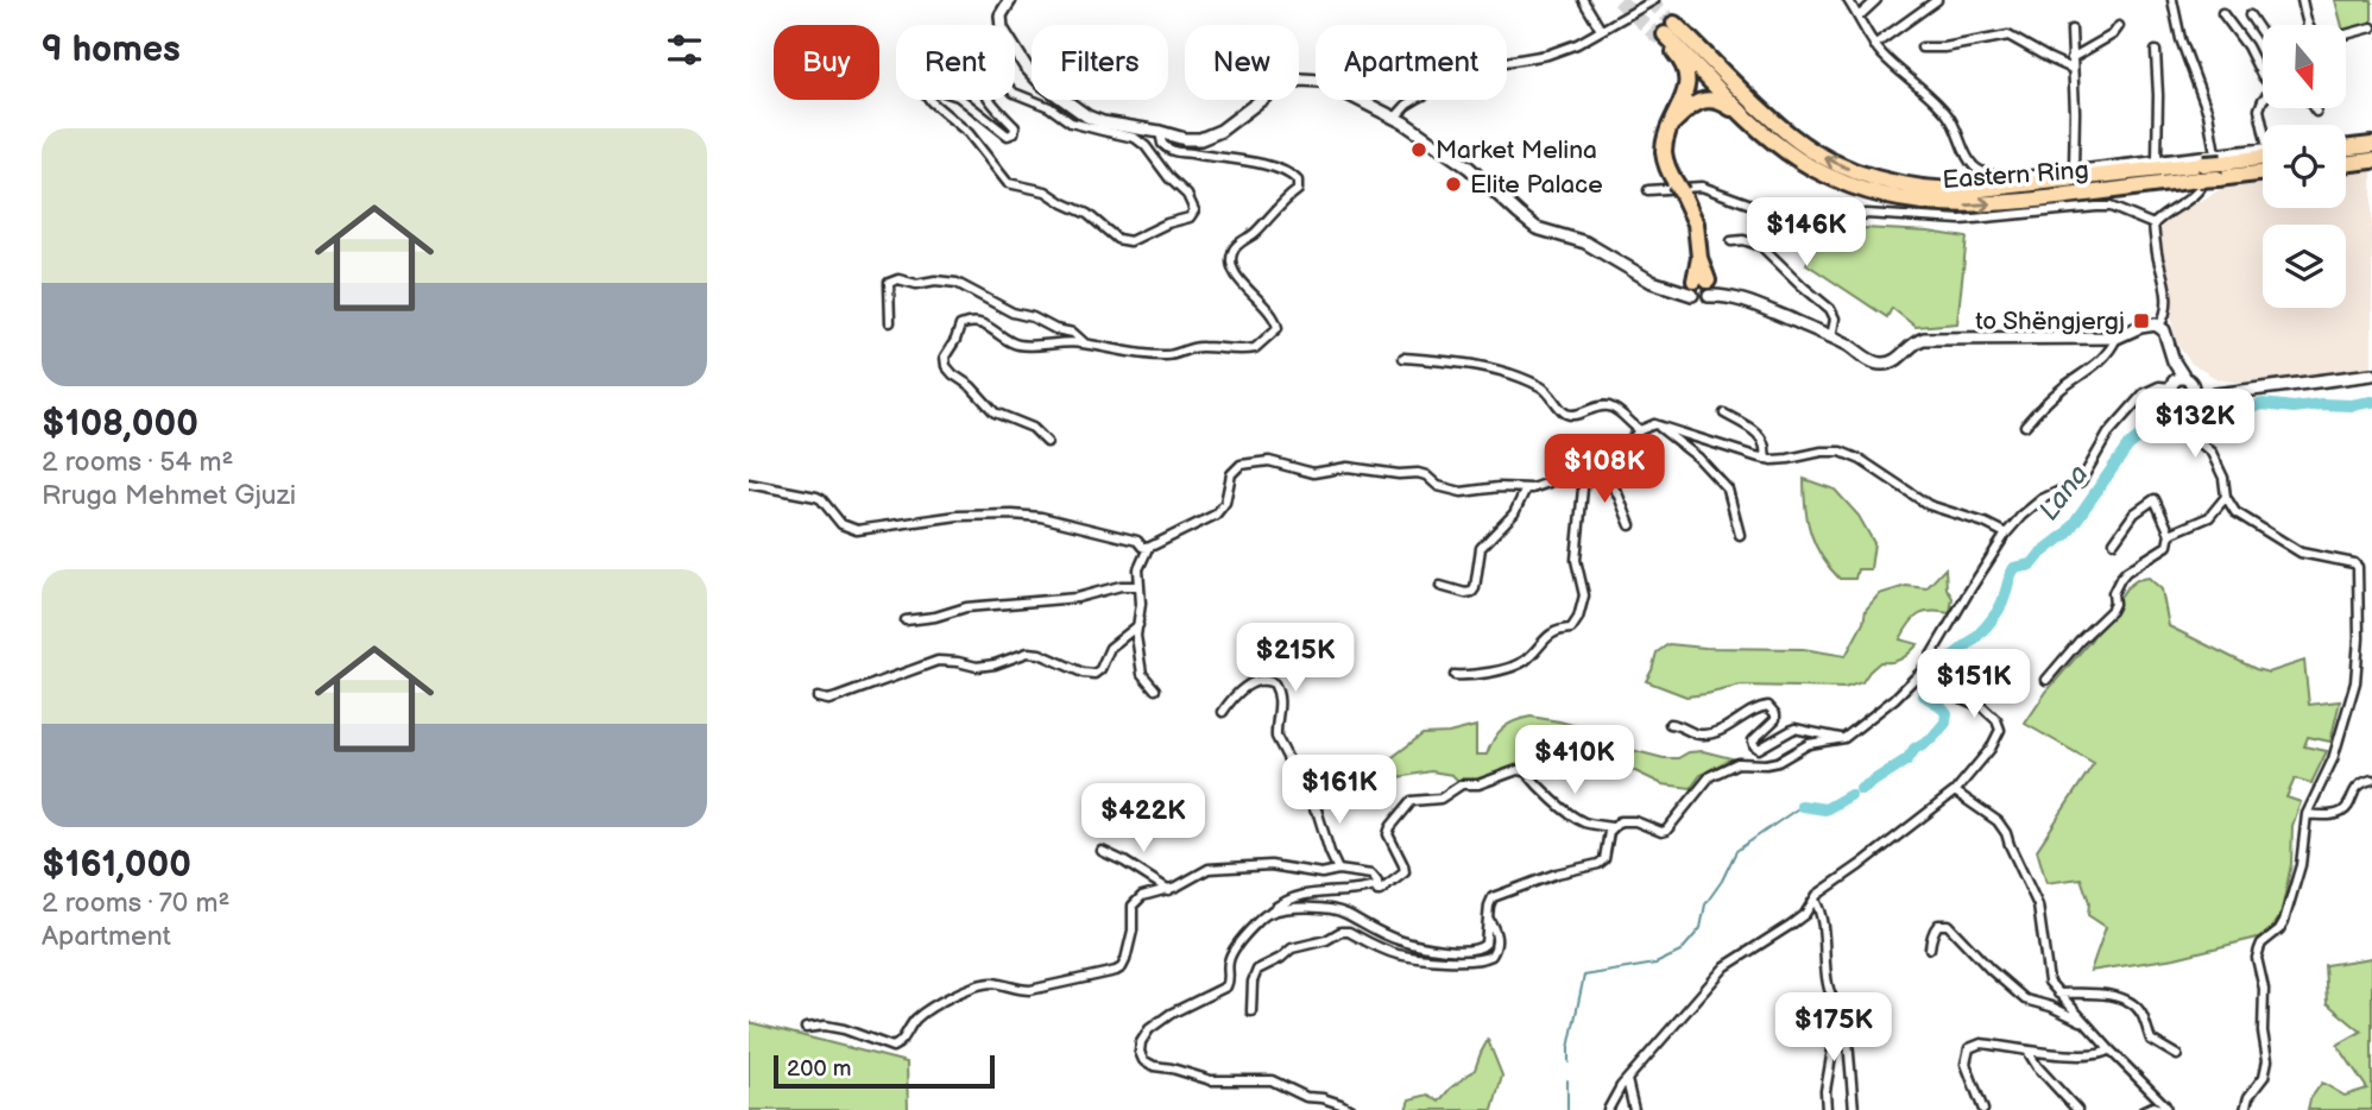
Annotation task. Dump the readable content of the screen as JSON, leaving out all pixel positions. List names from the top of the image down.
{
  "streets": {
    "highway": ["Eastern Ring"]
  },
  "water": ["Lana"],
  "places": {
    "other": ["Market Melina", "Elite Palace"],
    "transit": ["to Shëngjergj"]
  },
  "scale_bar": "200 m",
  "north": "bottom",
  "page": {
    "heading": "9 homes",
    "chip": [
      "Buy",
      "Rent",
      "Filters",
      "New",
      "Apartment"
    ],
    "list": [
      {
        "name": "$108,000",
        "note": "2 rooms · 54 m² · Rruga Mehmet Gjuzi"
      },
      {
        "name": "$161,000",
        "note": "2 rooms · 70 m² · Apartment"
      }
    ],
    "price": [
      "$146K",
      "$132K",
      "$108K",
      "$215K",
      "$151K",
      "$410K",
      "$161K",
      "$422K",
      "$175K"
    ],
    "scale": "200 m"
  }
}
